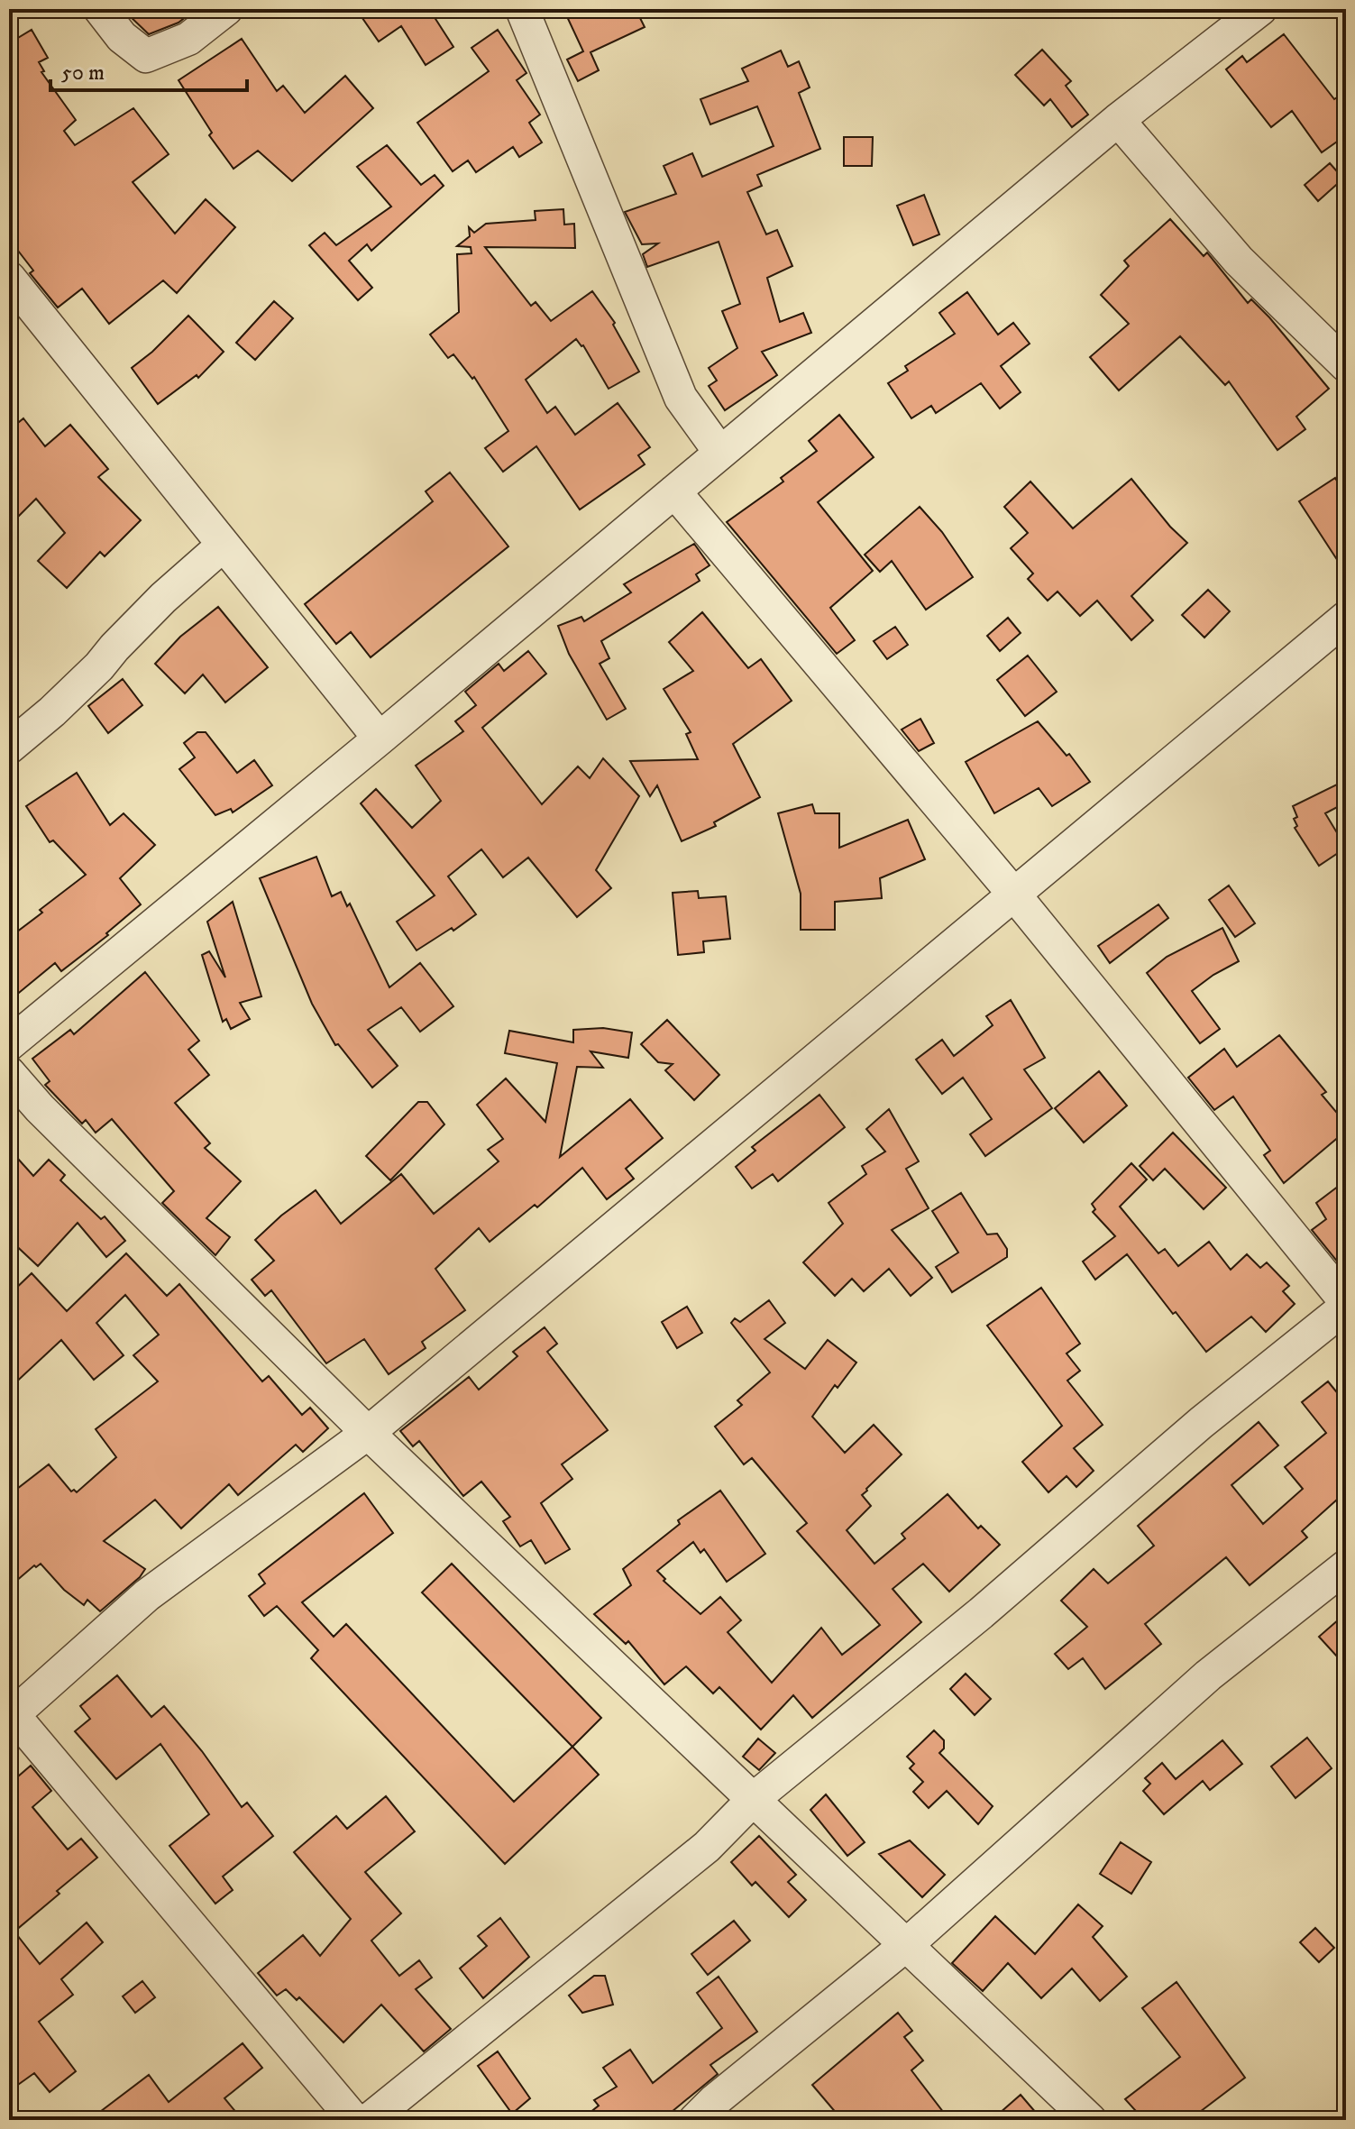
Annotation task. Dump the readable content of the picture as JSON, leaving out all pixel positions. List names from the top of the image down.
{
  "scale_bar": "50 m"
}
